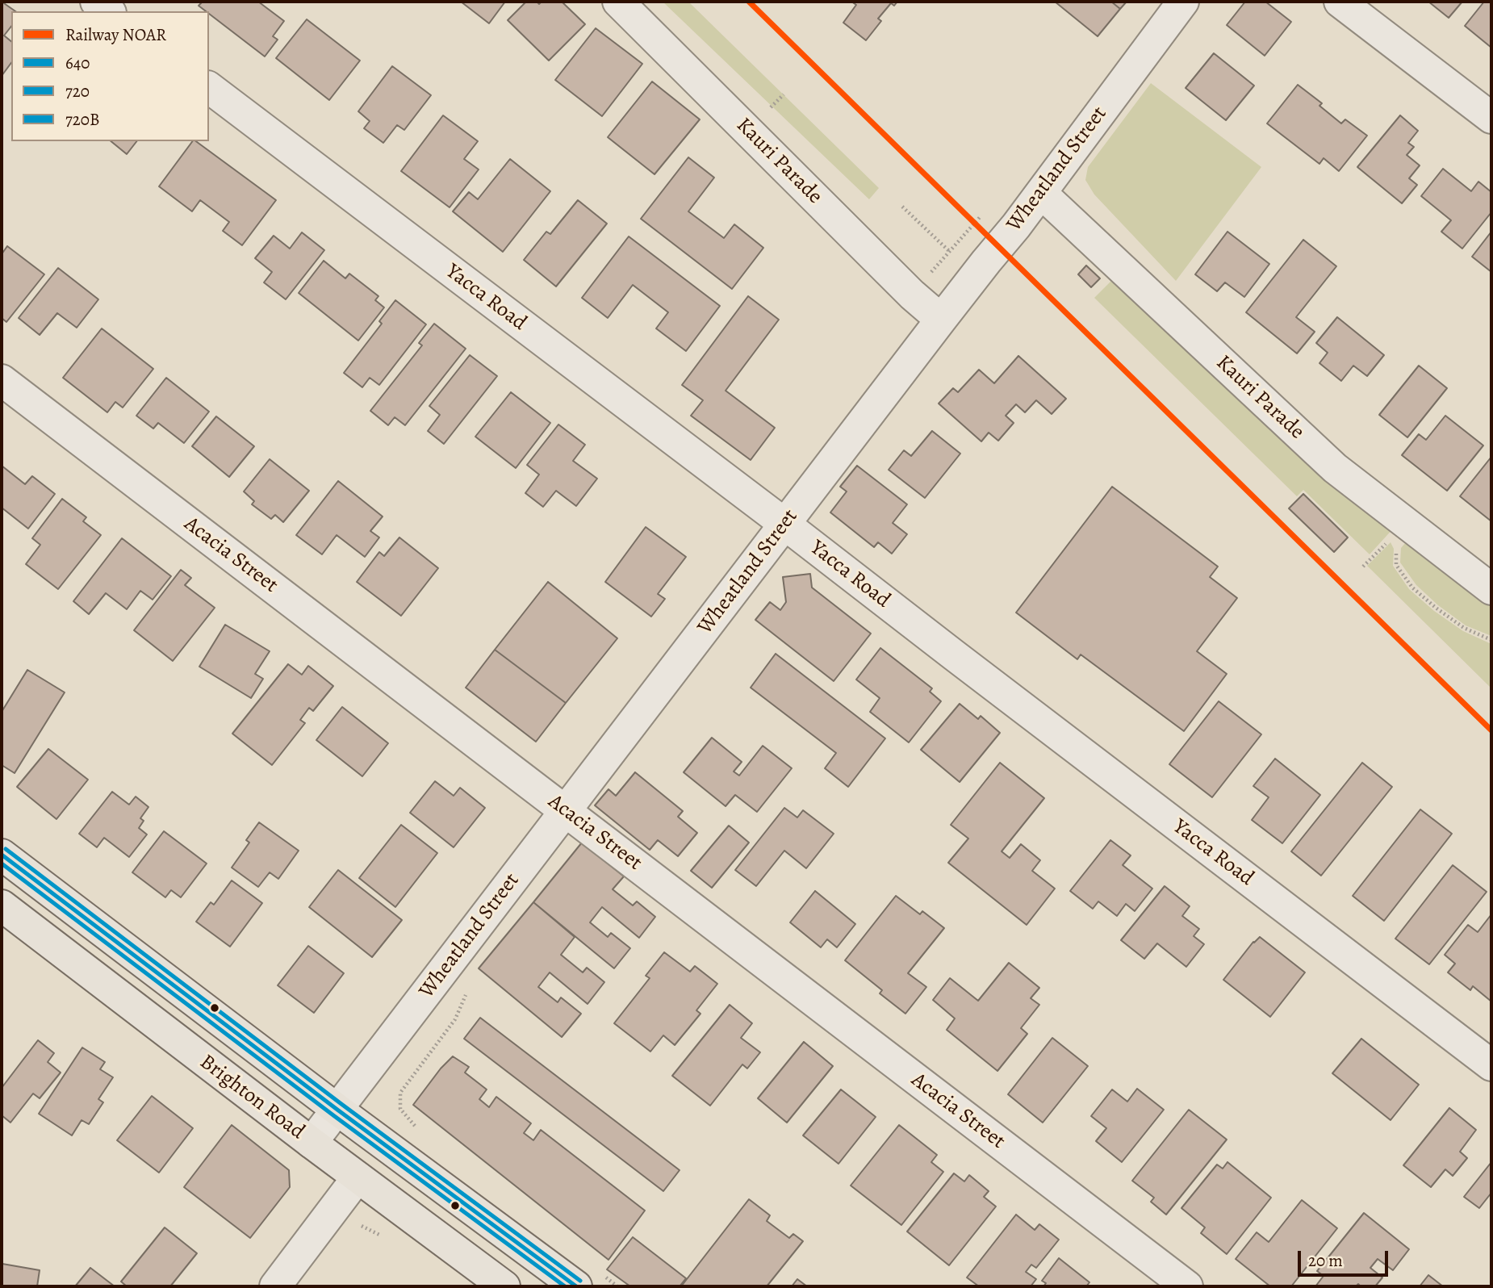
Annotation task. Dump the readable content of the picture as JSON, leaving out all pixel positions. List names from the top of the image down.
{
  "streets": {
    "main road": ["Brighton Road"],
    "street": [
      "Kauri Parade",
      "Wheatland Street",
      "Yacca Road",
      "Acacia Street"
    ]
  },
  "crossings": [
    ["Kauri Parade", "Wheatland Street"],
    ["Wheatland Street", "Yacca Road"],
    ["Wheatland Street", "Acacia Street"],
    ["Wheatland Street", "Brighton Road"]
  ],
  "lines": [
    "rail line NOAR",
    "transit line 720B",
    "transit line 640",
    "transit line 720"
  ],
  "legend": [
    "Railway NOAR",
    "640",
    "720",
    "720B"
  ],
  "scale_bar": "20 m"
}
